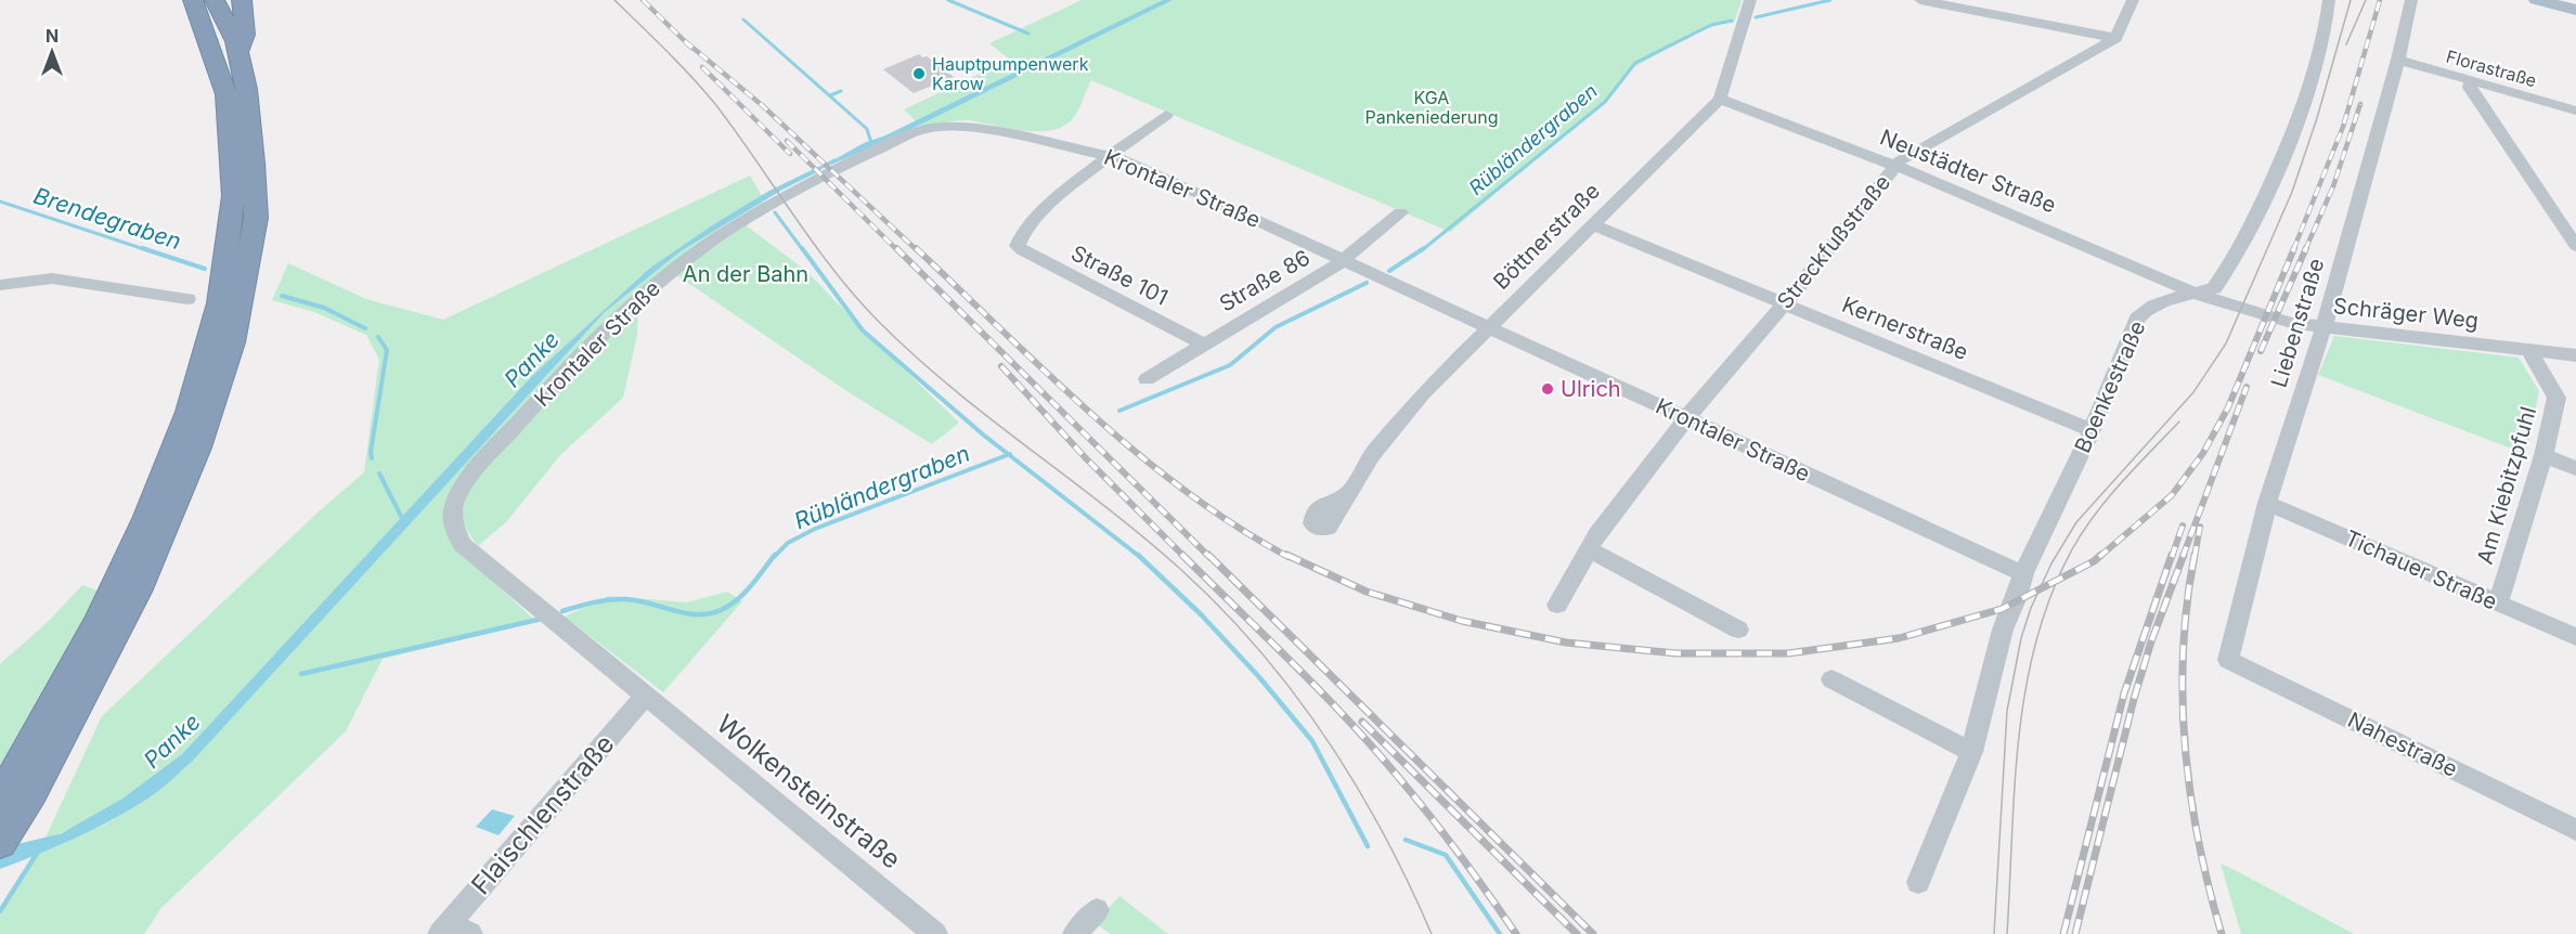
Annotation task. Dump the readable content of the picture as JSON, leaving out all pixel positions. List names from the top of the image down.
{
  "streets": {
    "street": [
      "Florastraße",
      "Neustädter Straße",
      "Krontaler Straße",
      "Böttnerstraße",
      "Streckfußstraße",
      "Straße 101",
      "Straße 86",
      "Schräger Weg",
      "Liebenstraße",
      "Kernerstraße",
      "Boenkestraße",
      "Am Kiebitzpfuhl",
      "Tichauer Straße",
      "Nahestraße",
      "Wolkensteinstraße",
      "Flaischlenstraße"
    ]
  },
  "crossings": [
    ["Florastraße", "Liebenstraße"],
    ["Neustädter Straße", "Böttnerstraße"],
    ["Neustädter Straße", "Streckfußstraße"],
    ["Neustädter Straße", "Schräger Weg"],
    ["Neustädter Straße", "Boenkestraße"],
    ["Krontaler Straße", "Böttnerstraße"],
    ["Krontaler Straße", "Streckfußstraße"],
    ["Krontaler Straße", "Straße 101"],
    ["Krontaler Straße", "Straße 86"],
    ["Krontaler Straße", "Boenkestraße"],
    ["Krontaler Straße", "Wolkensteinstraße"],
    ["Krontaler Straße", "Flaischlenstraße"],
    ["Böttnerstraße", "Kernerstraße"],
    ["Streckfußstraße", "Kernerstraße"],
    ["Straße 101", "Straße 86"],
    ["Schräger Weg", "Liebenstraße"],
    ["Schräger Weg", "Boenkestraße"],
    ["Schräger Weg", "Am Kiebitzpfuhl"],
    ["Liebenstraße", "Tichauer Straße"],
    ["Liebenstraße", "Nahestraße"],
    ["Kernerstraße", "Boenkestraße"],
    ["Am Kiebitzpfuhl", "Tichauer Straße"],
    ["Wolkensteinstraße", "Flaischlenstraße"]
  ],
  "water": ["Rübländergraben", "Brendegraben", "Panke"],
  "parks": ["KGA Pankeniederung", "An der Bahn"],
  "places": ["Hauptpumpenwerk Karow", "Ulrich"],
  "north": "top"
}
